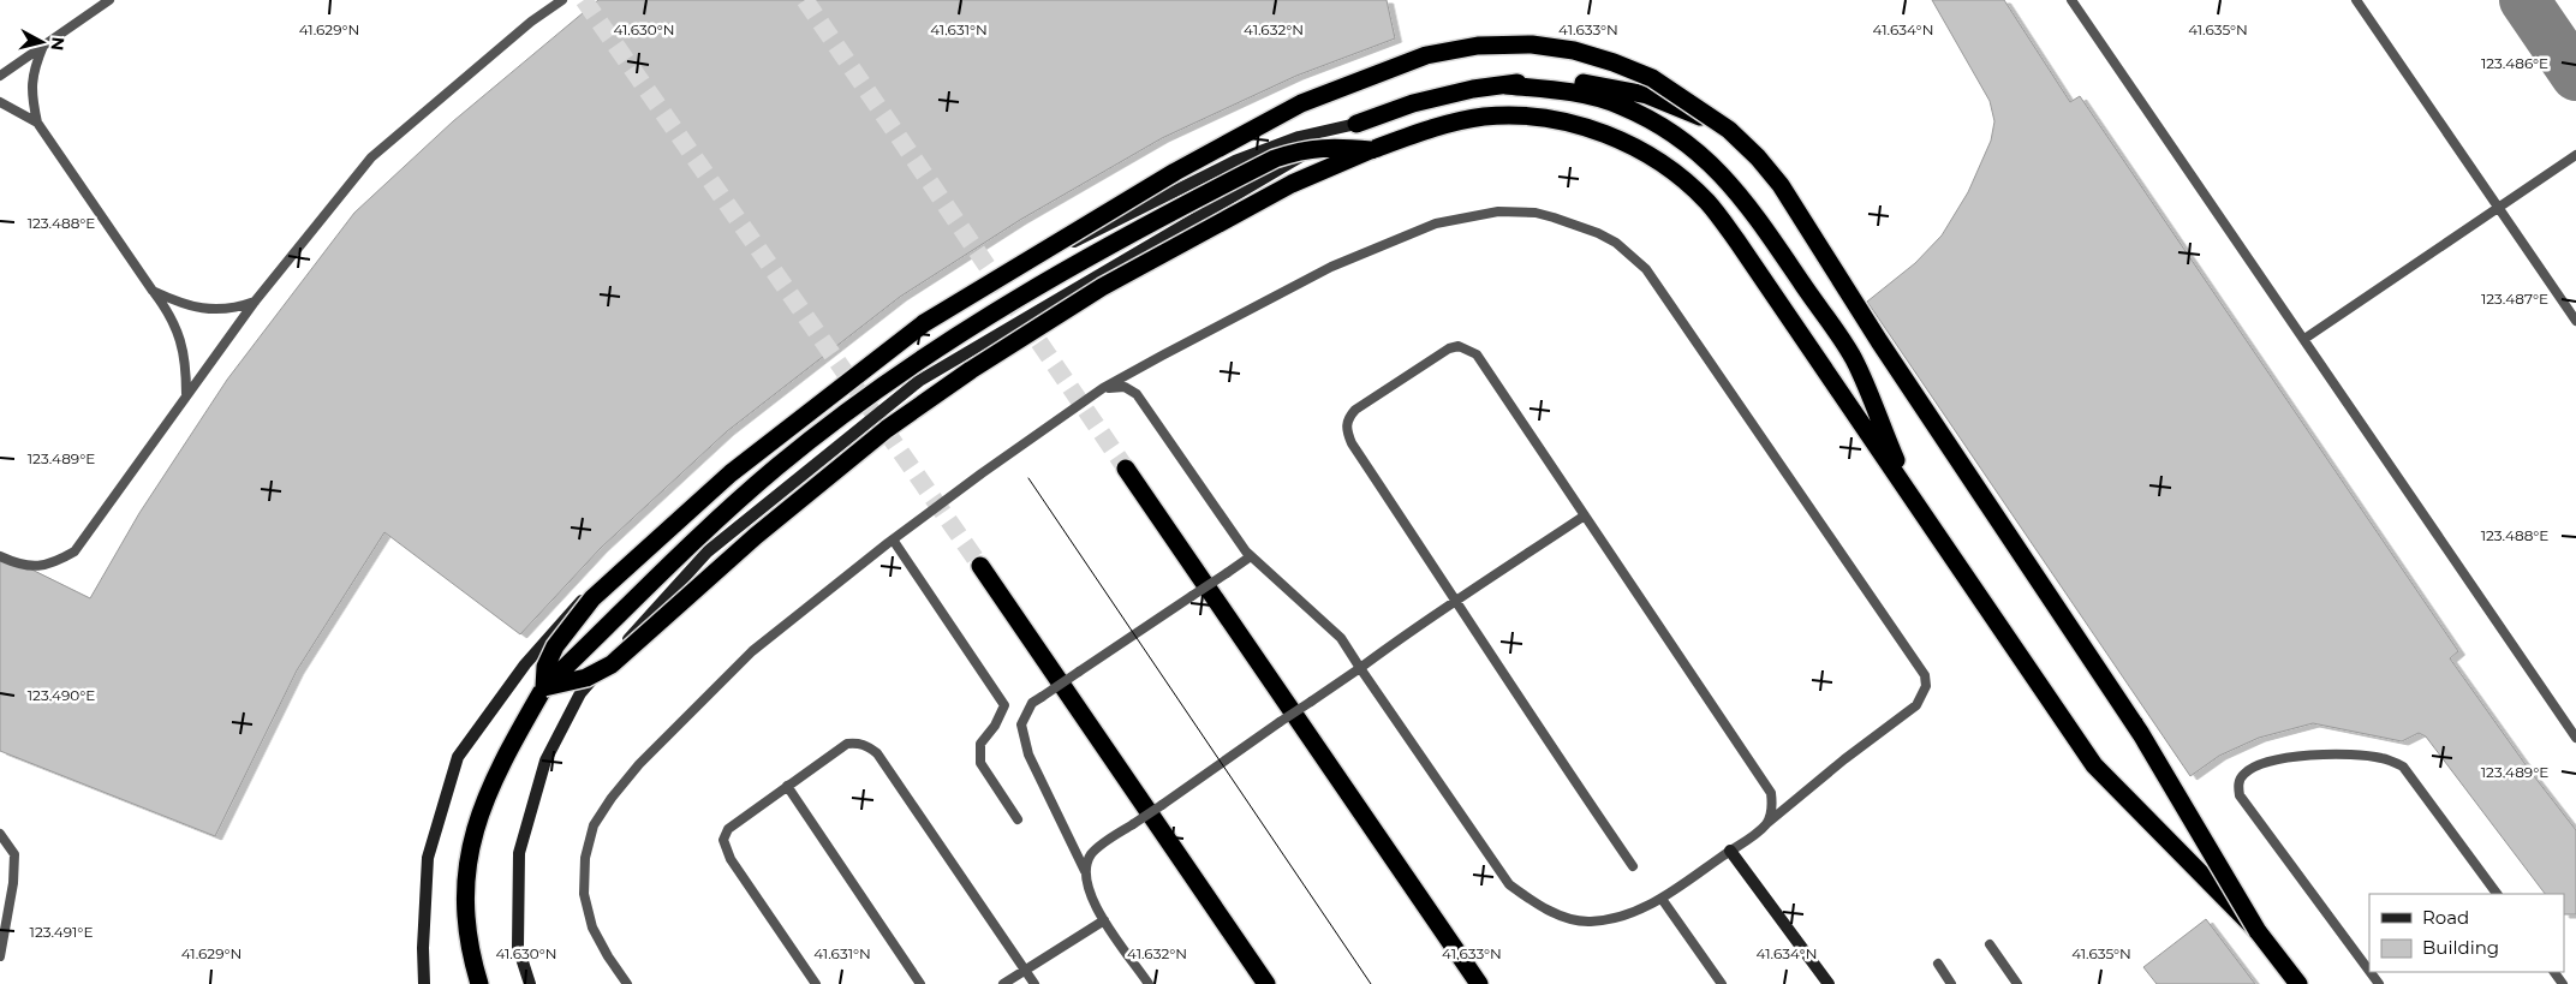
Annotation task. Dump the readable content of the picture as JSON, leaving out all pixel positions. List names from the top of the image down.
{
  "legend": ["Road", "Building"],
  "north": "right",
  "coordinates": [
    "41.629°N",
    "41.630°N",
    "41.631°N",
    "41.632°N",
    "41.633°N",
    "41.634°N",
    "41.635°N",
    "123.486°E",
    "123.488°E",
    "123.487°E",
    "123.489°E",
    "123.490°E",
    "123.491°E"
  ]
}
